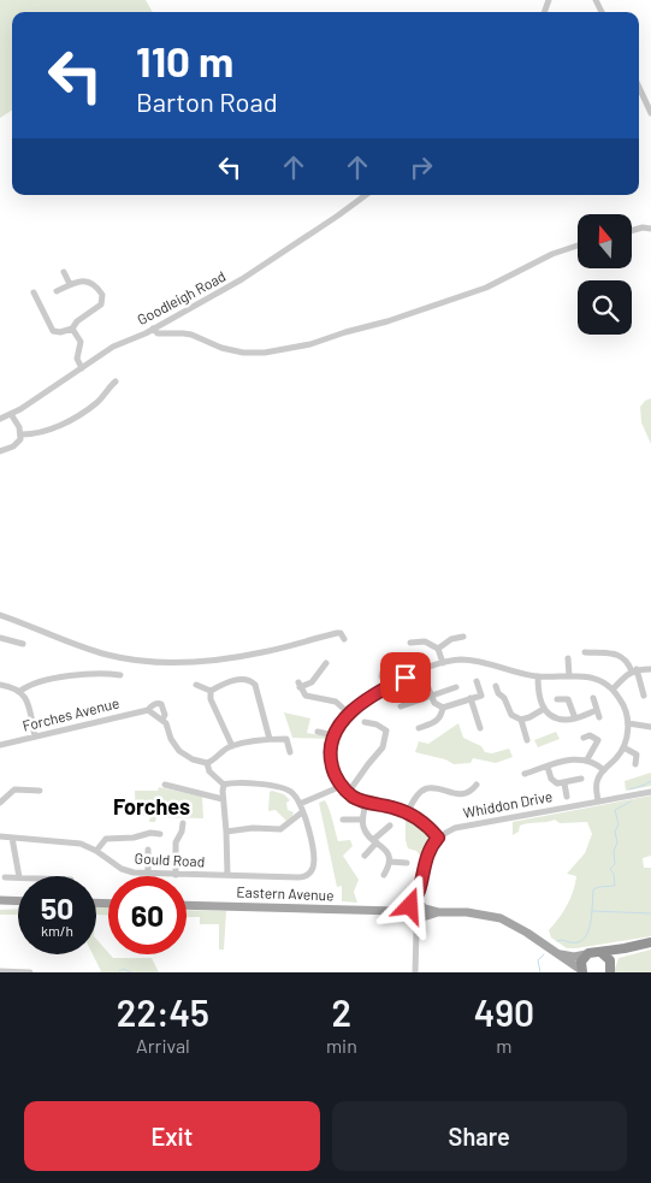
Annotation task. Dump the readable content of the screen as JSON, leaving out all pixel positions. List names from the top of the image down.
{
  "streets": {
    "main road": ["Eastern Avenue"],
    "street": [
      "Goodleigh Road",
      "Forches Avenue",
      "Whiddon Drive",
      "Gould Road"
    ]
  },
  "districts": ["Forches"],
  "north": "top",
  "page": {
    "turn": ["110 m", "Barton Road"],
    "speed": "50 km/h",
    "limit": "60",
    "eta": [
      "22:45",
      "Arrival",
      "2",
      "min",
      "490",
      "m"
    ],
    "buttons": ["Exit", "Share"]
  }
}
